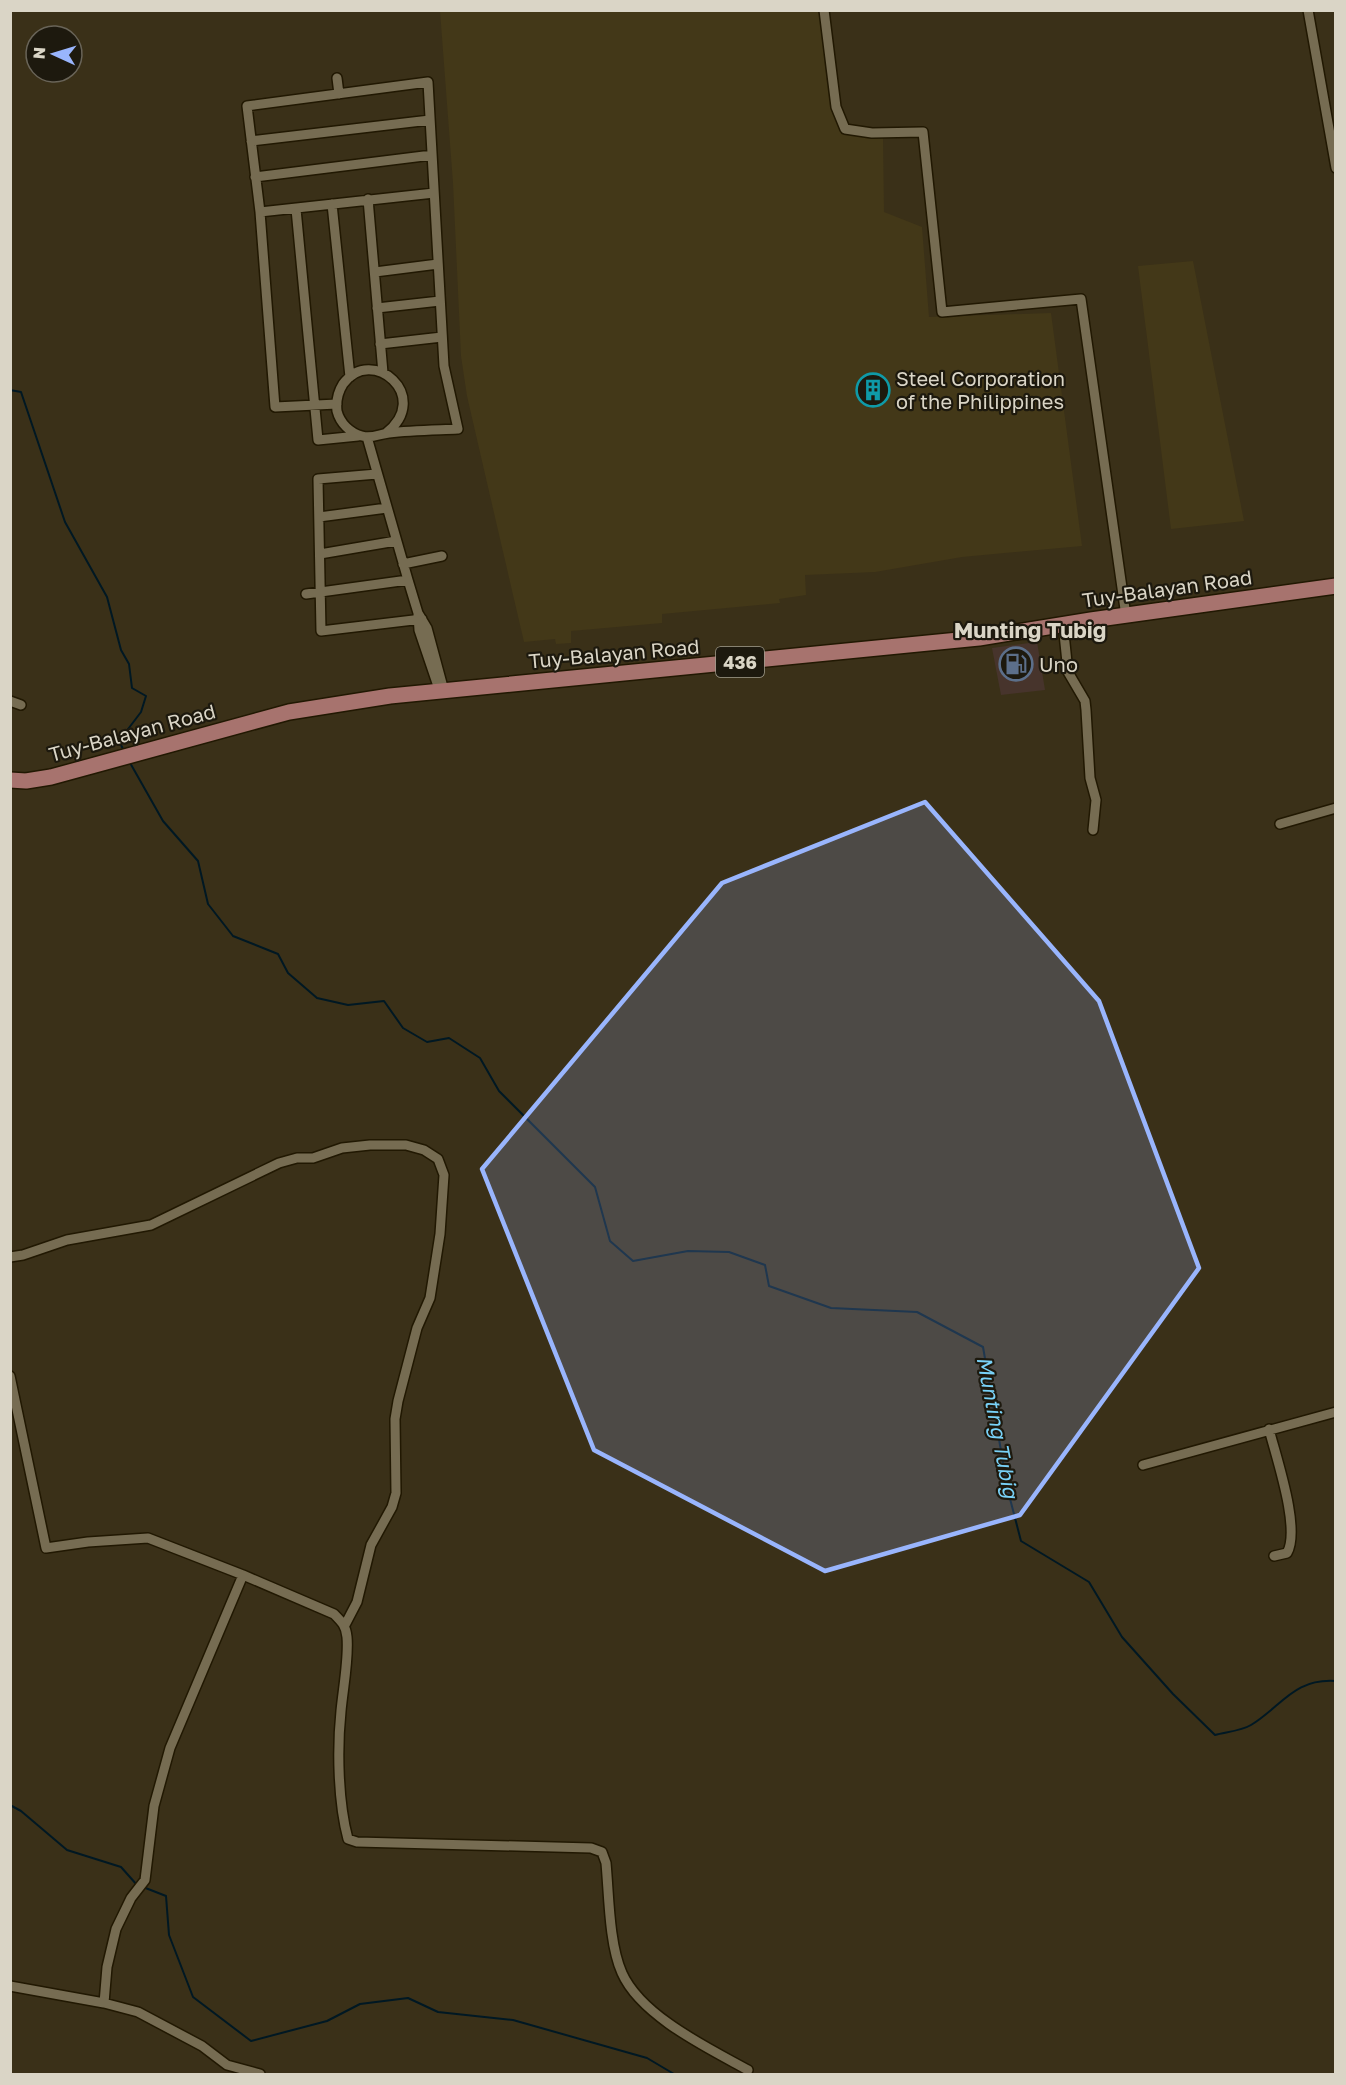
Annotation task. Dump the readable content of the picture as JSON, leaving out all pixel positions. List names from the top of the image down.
{
  "streets": {
    "main road": ["Tuy-Balayan Road", "436"]
  },
  "districts": ["Munting Tubig"],
  "water": ["Munting Tubig"],
  "places": {
    "building": ["Steel Corporation of the Philippines"],
    "fuel station": ["Uno"]
  },
  "north": "left"
}
